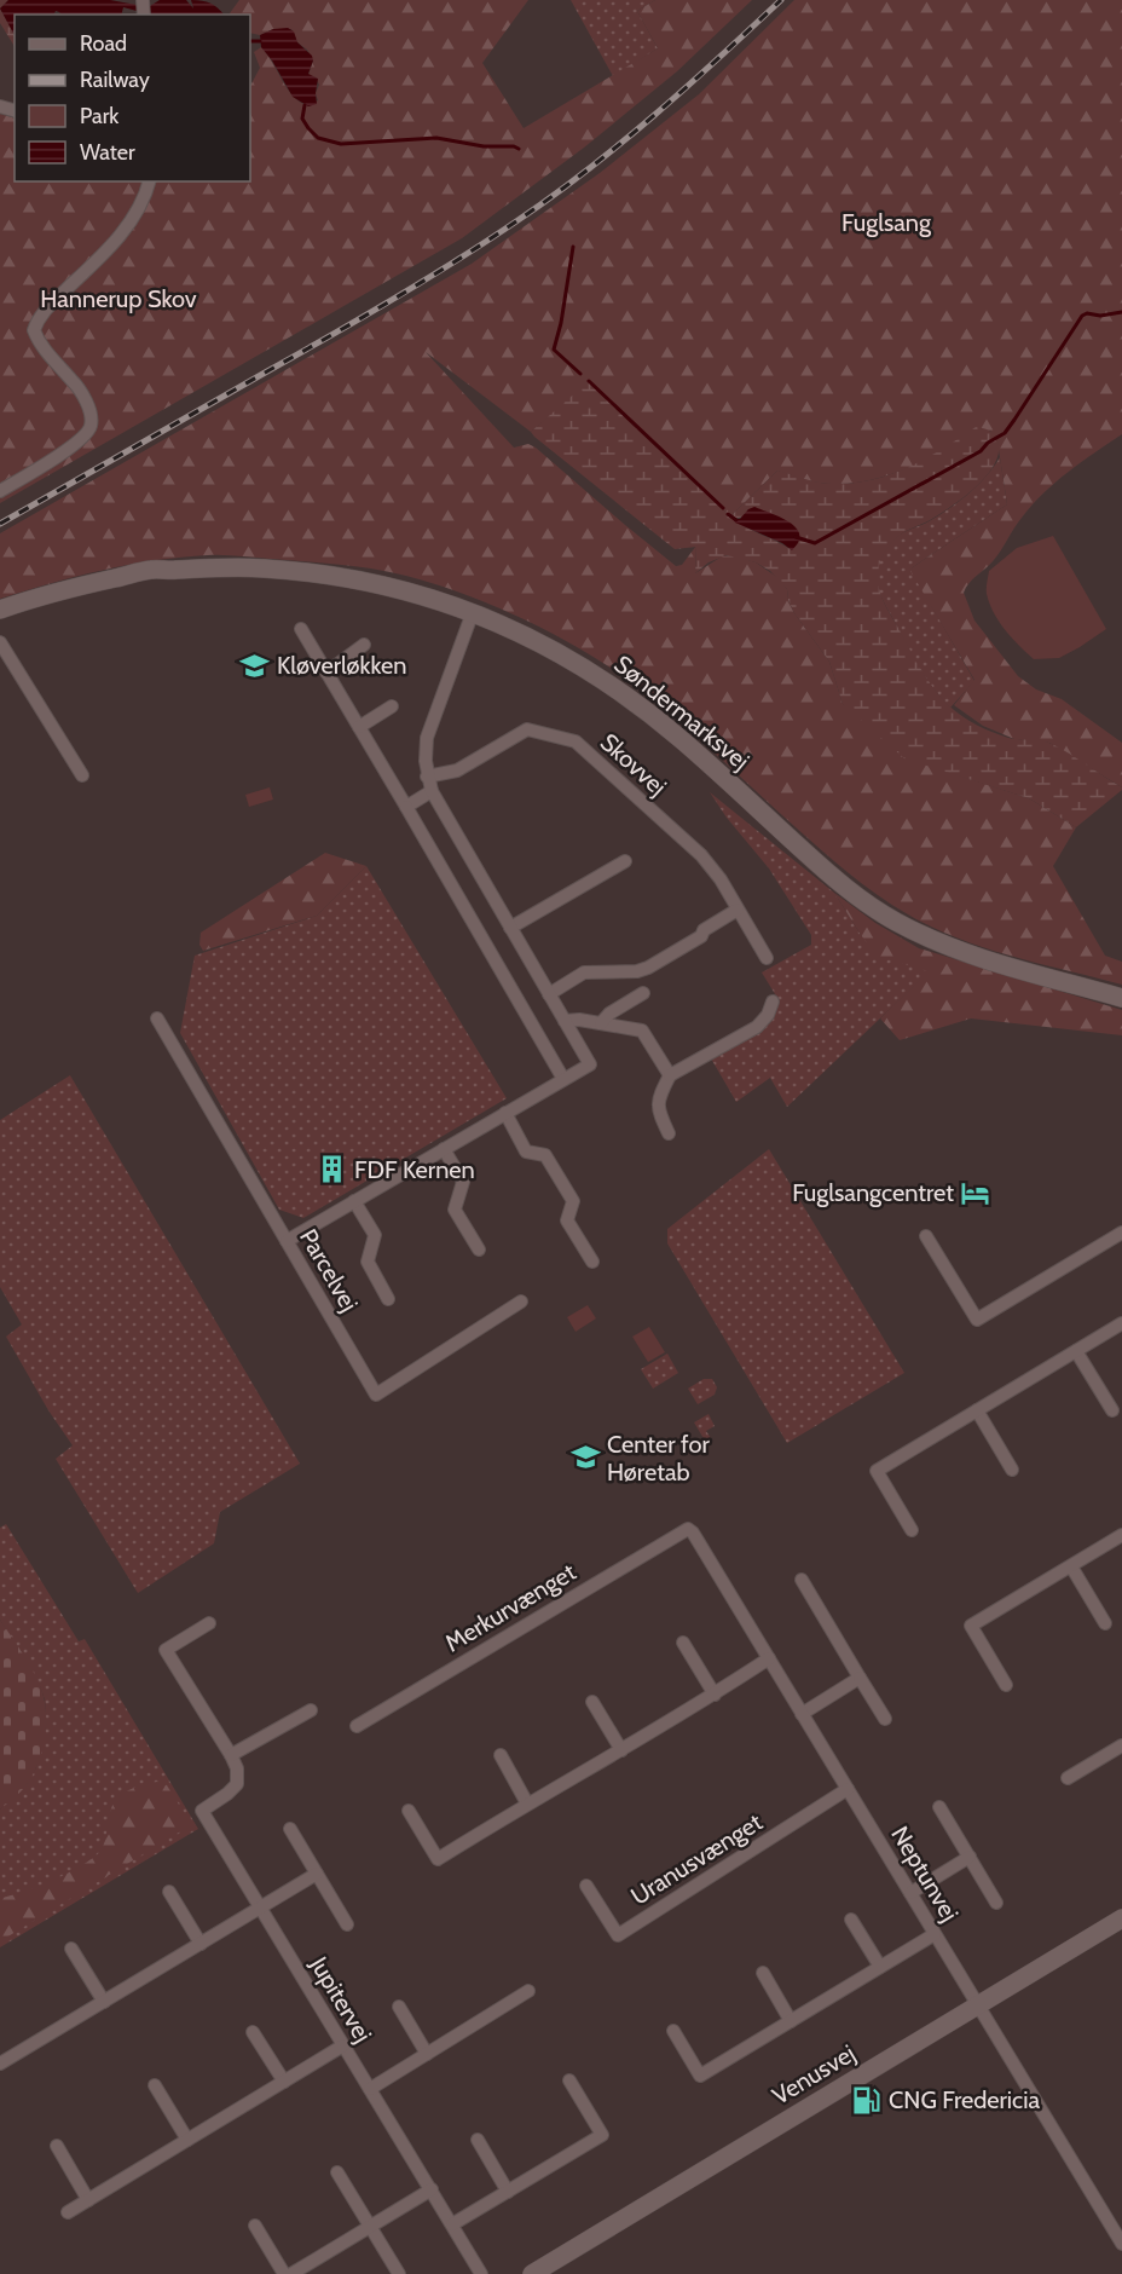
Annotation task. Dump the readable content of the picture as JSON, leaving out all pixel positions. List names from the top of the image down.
{
  "streets": {
    "street": [
      "Søndermarksvej",
      "Skovvej",
      "Parcelvej",
      "Merkurvænget",
      "Uranusvænget",
      "Neptunvej",
      "Jupitervej",
      "Venusvej"
    ]
  },
  "crossings": [
    ["Merkurvænget", "Neptunvej"],
    ["Uranusvænget", "Neptunvej"],
    ["Neptunvej", "Venusvej"]
  ],
  "parks": ["Fuglsang", "Hannerup Skov"],
  "places": {
    "school or university": ["Kløverløkken", "Center for Høretab"],
    "building": ["FDF Kernen"],
    "hotel": ["Fuglsangcentret"],
    "fuel station": ["CNG Fredericia"]
  },
  "legend": [
    "Road",
    "Railway",
    "Park",
    "Water"
  ]
}
